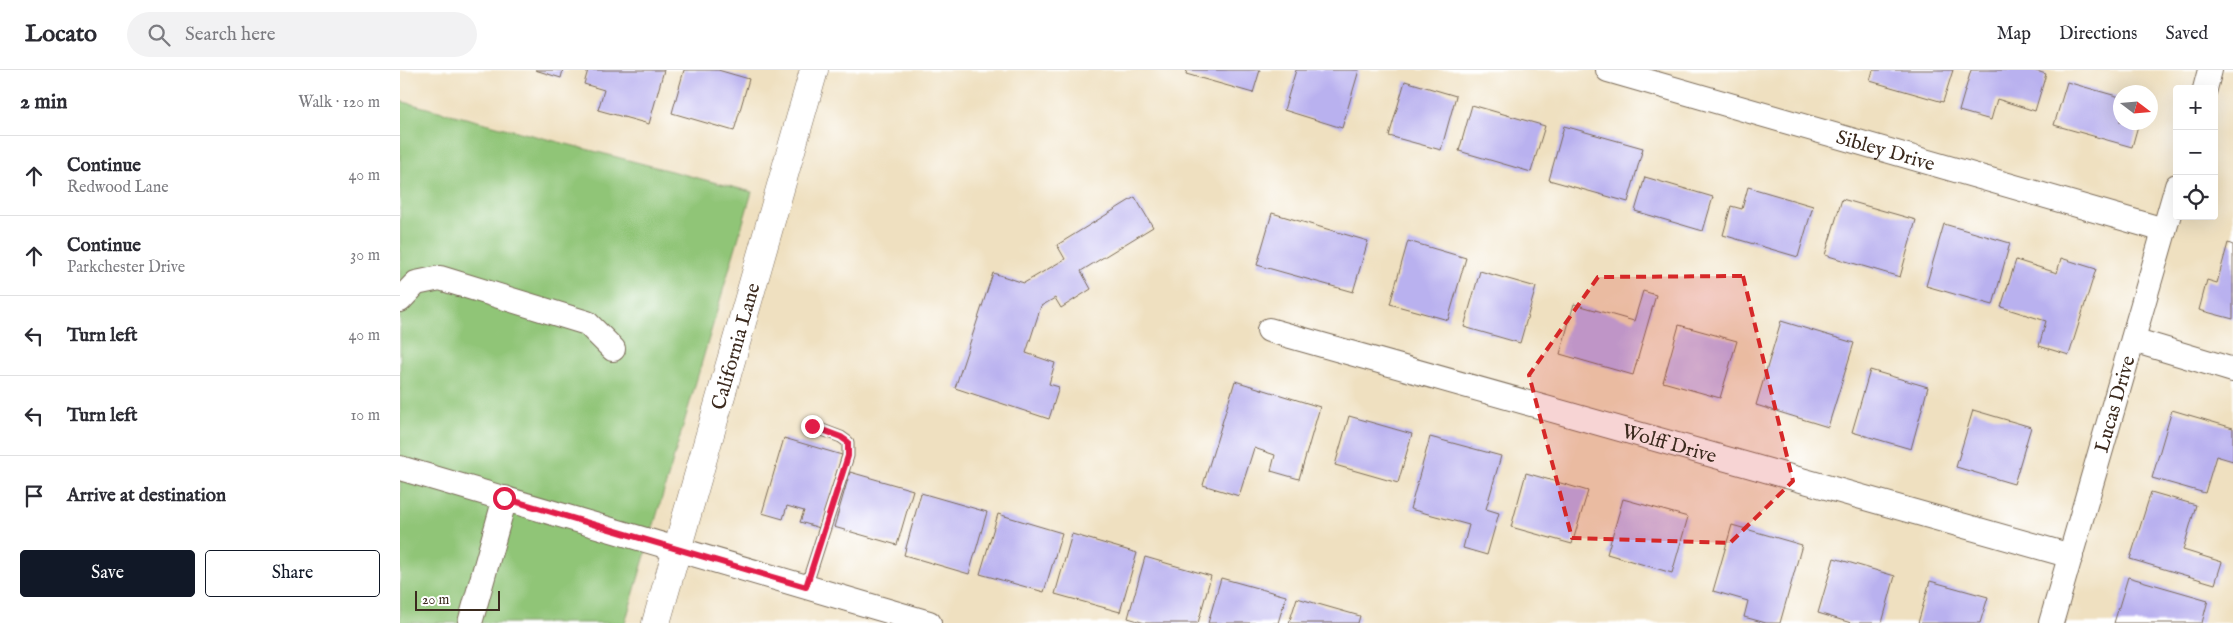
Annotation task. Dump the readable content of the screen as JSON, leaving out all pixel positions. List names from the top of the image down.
{
  "streets": {
    "street": [
      "Sibley Drive",
      "California Lane",
      "Lucas Drive",
      "Wolff Drive"
    ]
  },
  "crossings": [
    ["Sibley Drive", "Lucas Drive"],
    ["Lucas Drive", "Wolff Drive"]
  ],
  "scale_bar": "20 m",
  "north": "right",
  "page": {
    "header": "Locato",
    "search": "Search here",
    "nav": ["Map", "Directions", "Saved"],
    "heading": ["2 min", "Walk · 120 m"],
    "map_buttons": ["+", "−"],
    "list": [
      ["Continue", "Redwood Lane", "40 m"],
      ["Continue", "Parkchester Drive", "30 m"],
      ["Turn left", "40 m"],
      ["Turn left", "10 m"],
      "Arrive at destination"
    ],
    "buttons": ["Save", "Share"],
    "scale": "20 m"
  }
}
